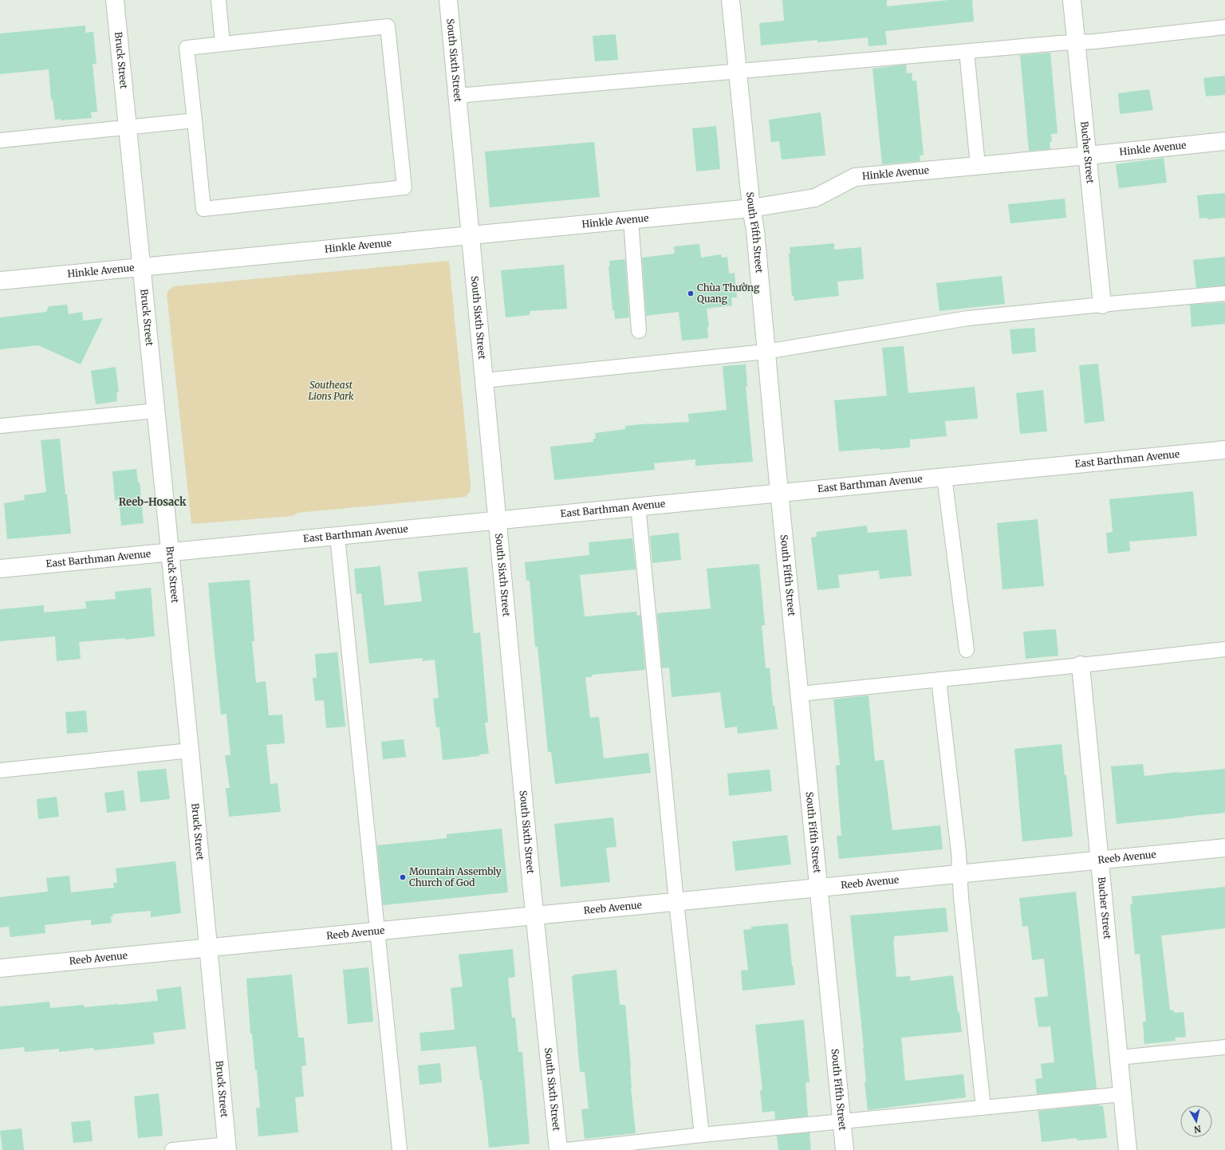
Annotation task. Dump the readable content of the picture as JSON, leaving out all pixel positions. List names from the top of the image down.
{
  "streets": {
    "street": [
      "Bruck Street",
      "South Sixth Street",
      "Hinkle Avenue",
      "Bucher Street",
      "South Fifth Street",
      "East Barthman Avenue",
      "Reeb Avenue"
    ]
  },
  "crossings": [
    ["Bruck Street", "Hinkle Avenue"],
    ["Bruck Street", "East Barthman Avenue"],
    ["Bruck Street", "Reeb Avenue"],
    ["South Sixth Street", "Hinkle Avenue"],
    ["South Sixth Street", "East Barthman Avenue"],
    ["South Sixth Street", "Reeb Avenue"],
    ["Hinkle Avenue", "Bucher Street"],
    ["Hinkle Avenue", "South Fifth Street"],
    ["Bucher Street", "Reeb Avenue"],
    ["South Fifth Street", "East Barthman Avenue"],
    ["South Fifth Street", "Reeb Avenue"]
  ],
  "districts": ["Reeb-Hosack"],
  "parks": ["Southeast Lions Park"],
  "places": ["Chùa Thường Quang", "Mountain Assembly Church of God"],
  "north": "bottom"
}
